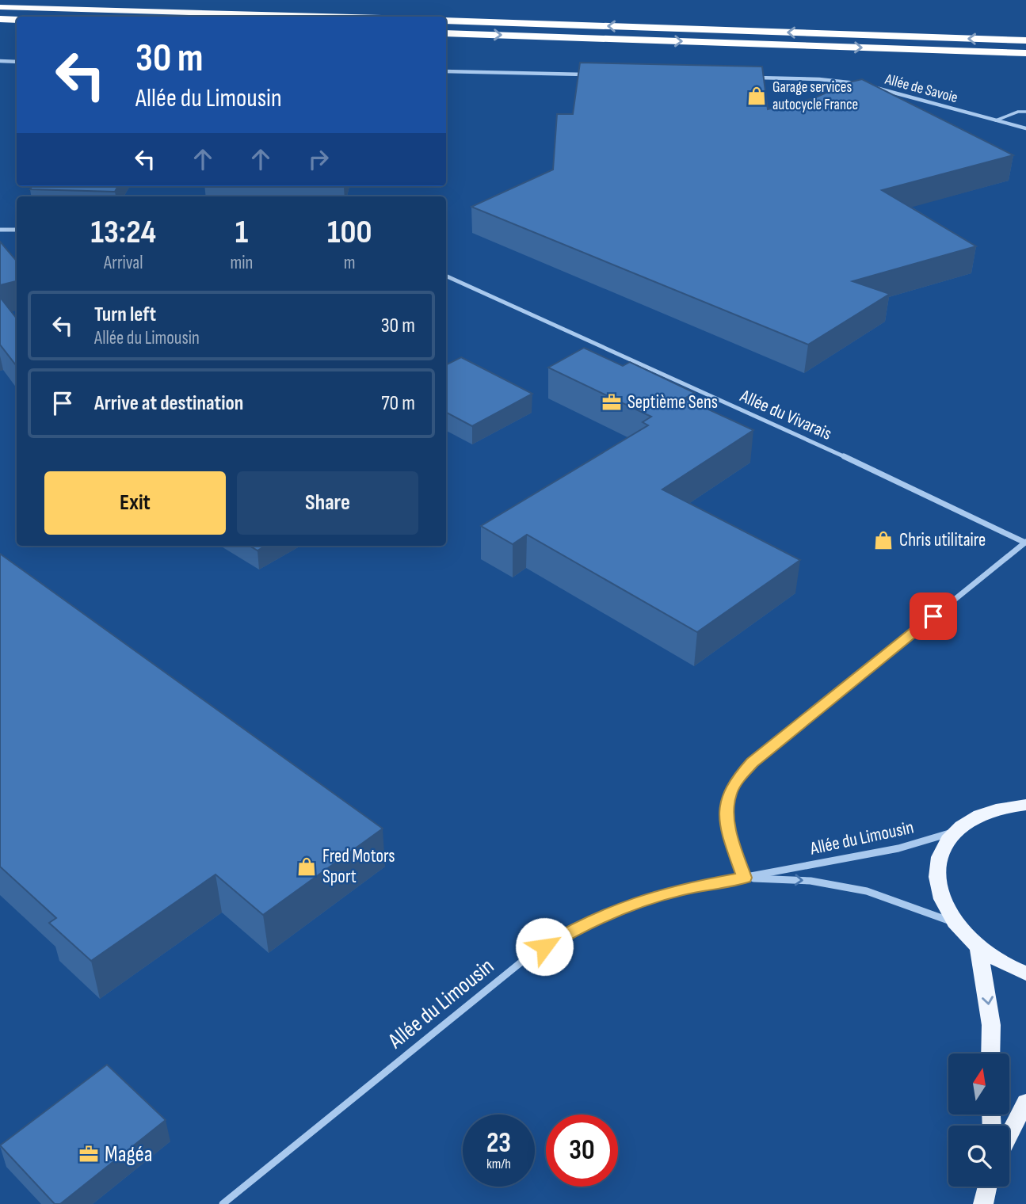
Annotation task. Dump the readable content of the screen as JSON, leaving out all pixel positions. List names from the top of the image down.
{
  "streets": {
    "street": ["Allée de Savoie", "Allée du Vivarais", "Allée du Limousin"]
  },
  "places": {
    "shop": ["Garage services autocycle France", "Chris utilitaire", "Fred Motors Sport"],
    "office": ["Septième Sens", "Magéa"]
  },
  "north": "top",
  "page": {
    "turn": ["30 m", "Allée du Limousin"],
    "eta": [
      "13:24",
      "Arrival",
      "1",
      "min",
      "100",
      "m"
    ],
    "list": [
      {
        "name": "Turn left",
        "note": "Allée du Limousin",
        "value": "30 m"
      },
      {
        "name": "Arrive at destination",
        "value": "70 m"
      }
    ],
    "buttons": ["Exit", "Share"],
    "speed": "23 km/h",
    "limit": "30"
  }
}
